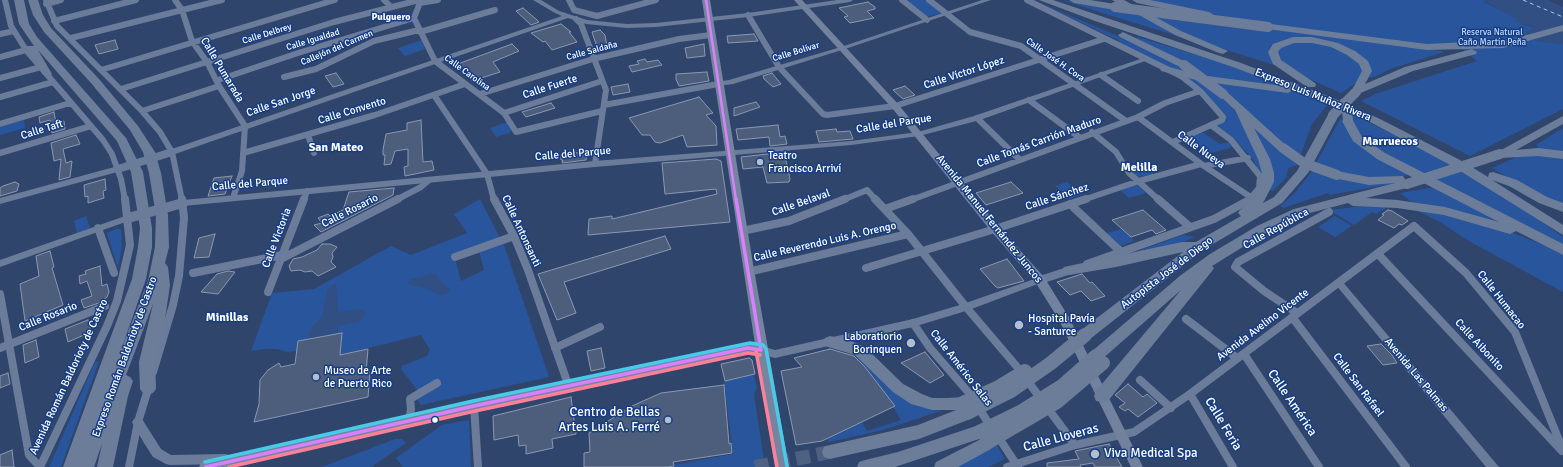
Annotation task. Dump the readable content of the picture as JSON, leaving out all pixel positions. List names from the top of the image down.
{
  "streets": {
    "highway": ["Expreso Luis Muñoz Rivera", "Autopista José de Diego", "Expreso Román Baldorioty de Castro"],
    "main road": ["Avenida Manuel Fernández Juncos"],
    "street": [
      "Calle Delbrey",
      "Calle Igualdad",
      "Callejón del Carmen",
      "Calle Saldaña",
      "Calle Bolívar",
      "Calle José H. Cora",
      "Calle Pumarada",
      "Calle Carolina",
      "Calle Víctor López",
      "Calle Fuerte",
      "Calle San Jorge",
      "Calle Convento",
      "Calle del Parque",
      "Calle Taft",
      "Calle Tomás Carrión Maduro",
      "Calle Nueva",
      "Calle Sánchez",
      "Calle Belaval",
      "Calle Rosario",
      "Calle República",
      "Calle Antonsanti",
      "Calle Victoria",
      "Calle Reverendo Luis A. Orengo",
      "Calle Humacao",
      "Avenida Avelino Vicente",
      "Calle Aibonito",
      "Calle Américo Salas",
      "Avenida Las Palmas",
      "Avenida Román Baldorioty de Castro",
      "Calle San Rafael",
      "Calle América",
      "Calle Feria",
      "Calle Lloveras"
    ]
  },
  "crossings": [
    ["Calle Delbrey", "Calle Pumarada"],
    ["Calle Igualdad", "Calle Pumarada"],
    ["Calle Igualdad", "Calle Carolina"],
    ["Callejón del Carmen", "Calle Carolina"],
    ["Calle Saldaña", "Calle Carolina"],
    ["Calle Bolívar", "Calle José H. Cora"],
    ["Calle Bolívar", "Calle Carolina"],
    ["Calle Bolívar", "Calle Víctor López"],
    ["Calle Bolívar", "Avenida Manuel Fernández Juncos"],
    ["Calle José H. Cora", "Calle Víctor López"],
    ["Calle José H. Cora", "Calle del Parque"],
    ["Calle José H. Cora", "Calle Tomás Carrión Maduro"],
    ["Calle Pumarada", "Calle San Jorge"],
    ["Calle Carolina", "Calle Fuerte"],
    ["Calle Carolina", "Calle San Jorge"],
    ["Calle Carolina", "Calle Convento"],
    ["Calle Víctor López", "Avenida Manuel Fernández Juncos"],
    ["Calle San Jorge", "Avenida Román Baldorioty de Castro"],
    ["Calle Convento", "Calle Antonsanti"],
    ["Calle del Parque", "Calle Rosario"],
    ["Calle del Parque", "Avenida Manuel Fernández Juncos"],
    ["Calle del Parque", "Calle Antonsanti"],
    ["Calle del Parque", "Calle Victoria"],
    ["Calle del Parque", "Avenida Román Baldorioty de Castro"],
    ["Calle Taft", "Avenida Román Baldorioty de Castro"],
    ["Calle Tomás Carrión Maduro", "Calle Nueva"],
    ["Calle Tomás Carrión Maduro", "Calle Belaval"],
    ["Calle Tomás Carrión Maduro", "Avenida Manuel Fernández Juncos"],
    ["Calle Nueva", "Calle Sánchez"],
    ["Calle Sánchez", "Avenida Manuel Fernández Juncos"],
    ["Calle Rosario", "Calle Victoria"],
    ["Avenida Manuel Fernández Juncos", "Avenida Avelino Vicente"],
    ["Avenida Manuel Fernández Juncos", "Calle Lloveras"],
    ["Calle República", "Calle San Rafael"],
    ["Calle Humacao", "Avenida Avelino Vicente"],
    ["Calle Humacao", "Calle Aibonito"],
    ["Avenida Avelino Vicente", "Calle Aibonito"],
    ["Avenida Avelino Vicente", "Avenida Las Palmas"],
    ["Avenida Avelino Vicente", "Calle San Rafael"],
    ["Avenida Avelino Vicente", "Calle América"],
    ["Avenida Avelino Vicente", "Calle Feria"],
    ["Avenida Avelino Vicente", "Calle Lloveras"],
    ["Expreso Román Baldorioty de Castro", "Avenida Román Baldorioty de Castro"],
    ["Calle Américo Salas", "Calle Lloveras"]
  ],
  "districts": [
    "Pulguero",
    "Marruecos",
    "San Mateo",
    "Melilla",
    "Minillas"
  ],
  "parks": ["Reserva Natural Caño Martín Peña"],
  "places": [
    "Teatro Francisco Arriví",
    "Hospital Pavía - Santurce",
    "Laboratiorio Borinquen",
    "Museo de Arte de Puerto Rico",
    "Centro de Bellas Artes Luis A. Ferré",
    "Viva Medical Spa"
  ]
}
